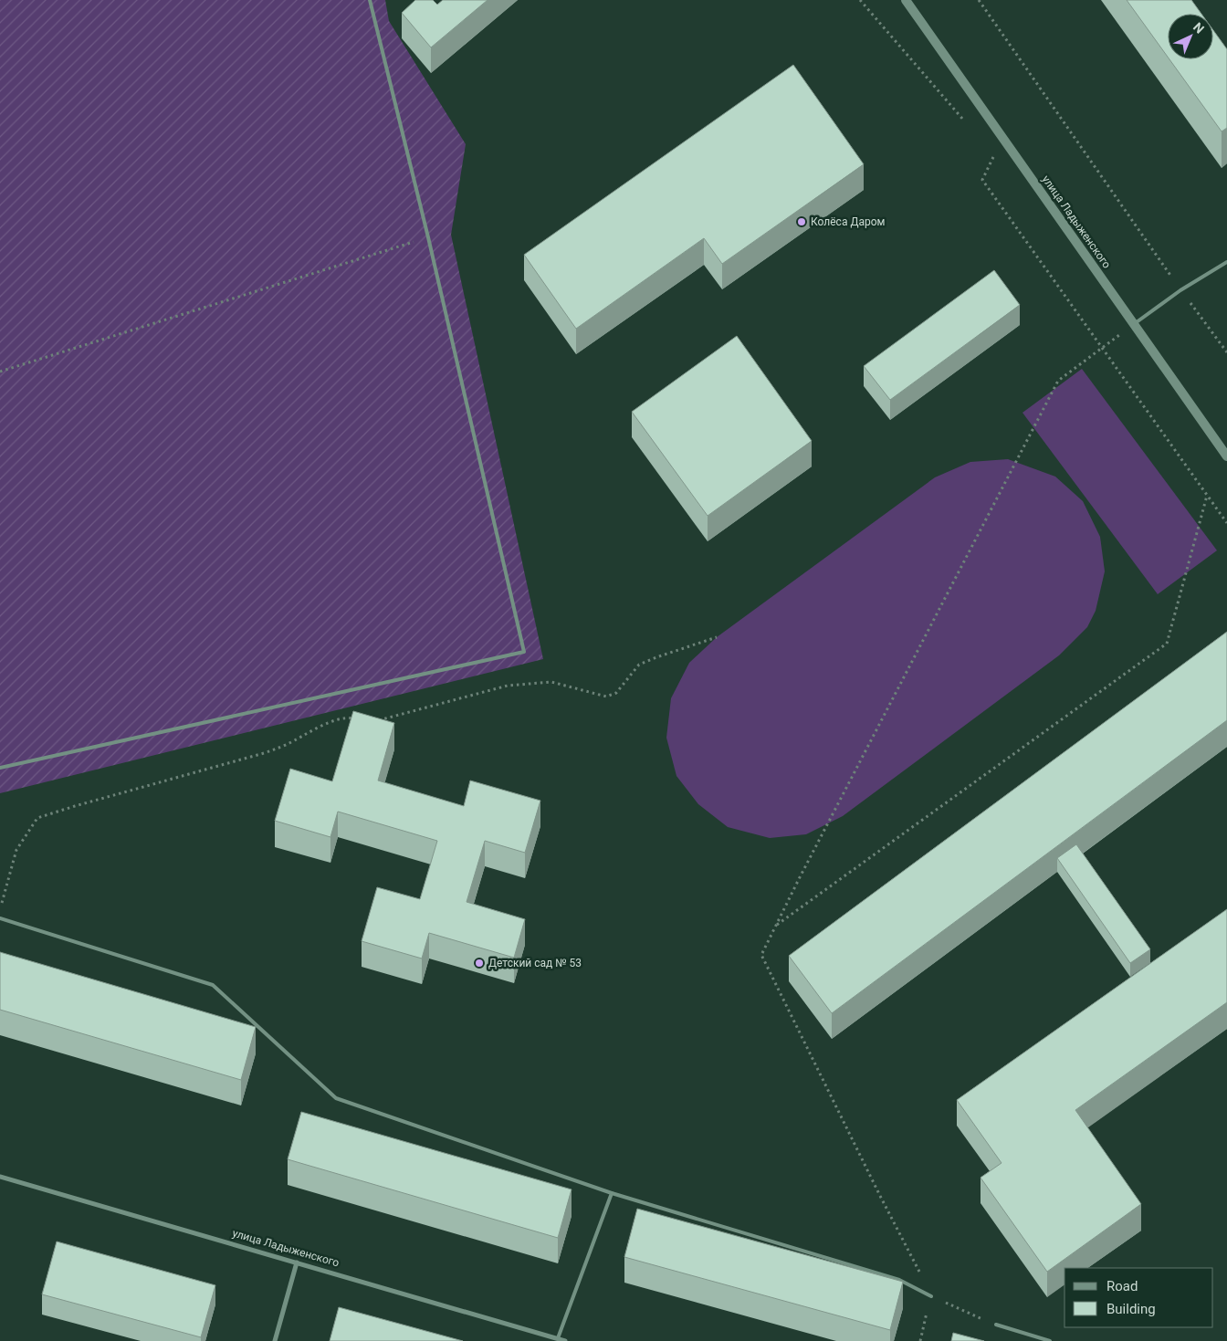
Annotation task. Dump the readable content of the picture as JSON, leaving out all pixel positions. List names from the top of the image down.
{
  "streets": {
    "street": ["улица Ладыженского"]
  },
  "places": ["Колёса Даром", "Детский сад № 53"],
  "legend": ["Road", "Building"],
  "north": "top right"
}
